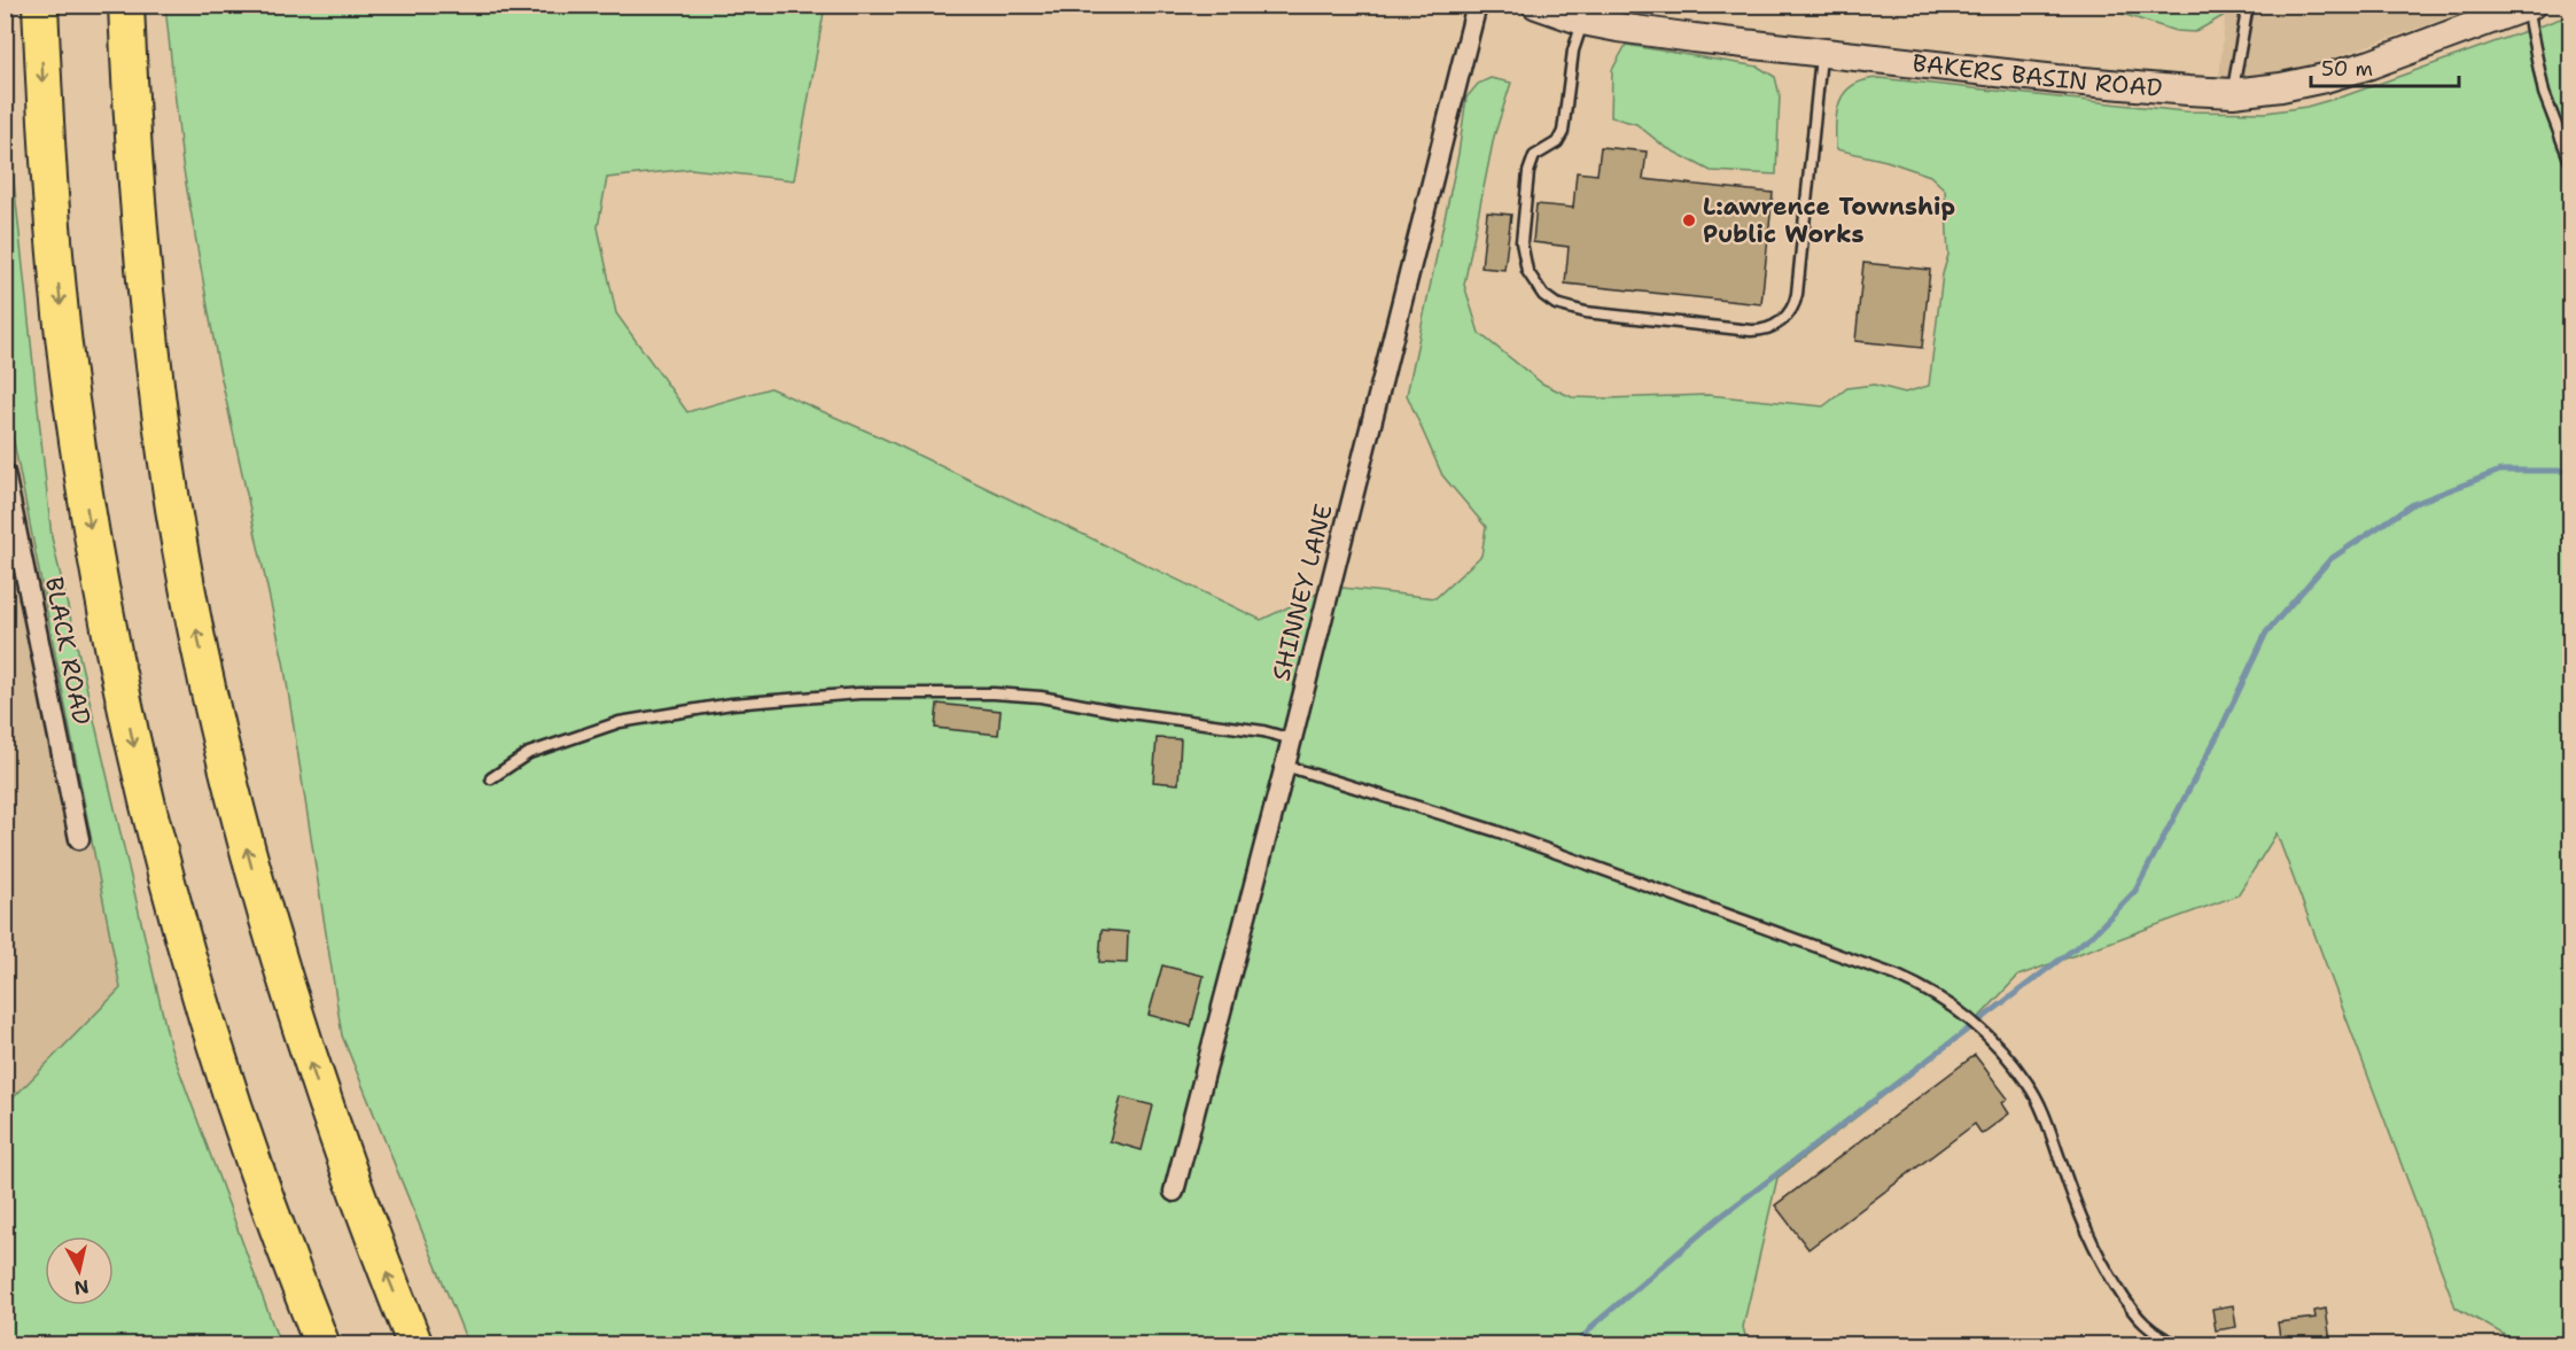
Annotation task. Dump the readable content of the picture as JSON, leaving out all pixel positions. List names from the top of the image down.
{
  "streets": {
    "main road": ["BAKERS BASIN ROAD"],
    "street": ["SHINNEY LANE", "BLACK ROAD"]
  },
  "places": ["L:awrence Township Public Works"],
  "scale_bar": "50 m",
  "north": "bottom"
}
